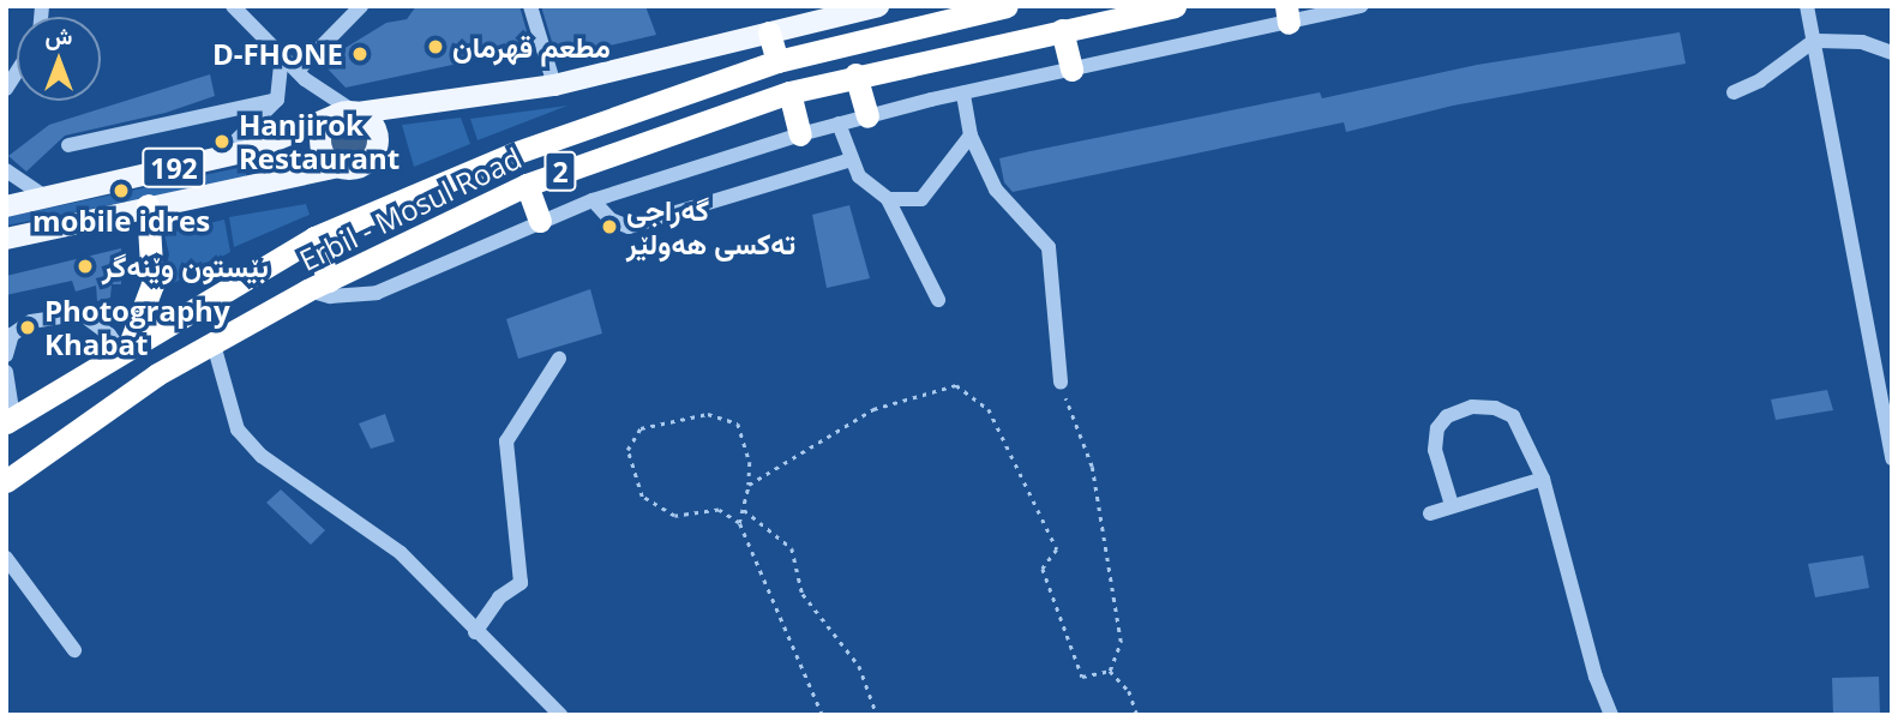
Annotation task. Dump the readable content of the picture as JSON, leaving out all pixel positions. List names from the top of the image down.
{
  "streets": {
    "highway": ["2", "Erbil - Mosul Road"],
    "main road": ["192"]
  },
  "places": [
    "مطعم قهرمان",
    "D-FHONE",
    "Hanjirok Restaurant",
    "mobile idres",
    "گەراجی تەکسی هەولێر",
    "بێستون وێنەگر",
    "Photography Khabat"
  ],
  "north": "top"
}
